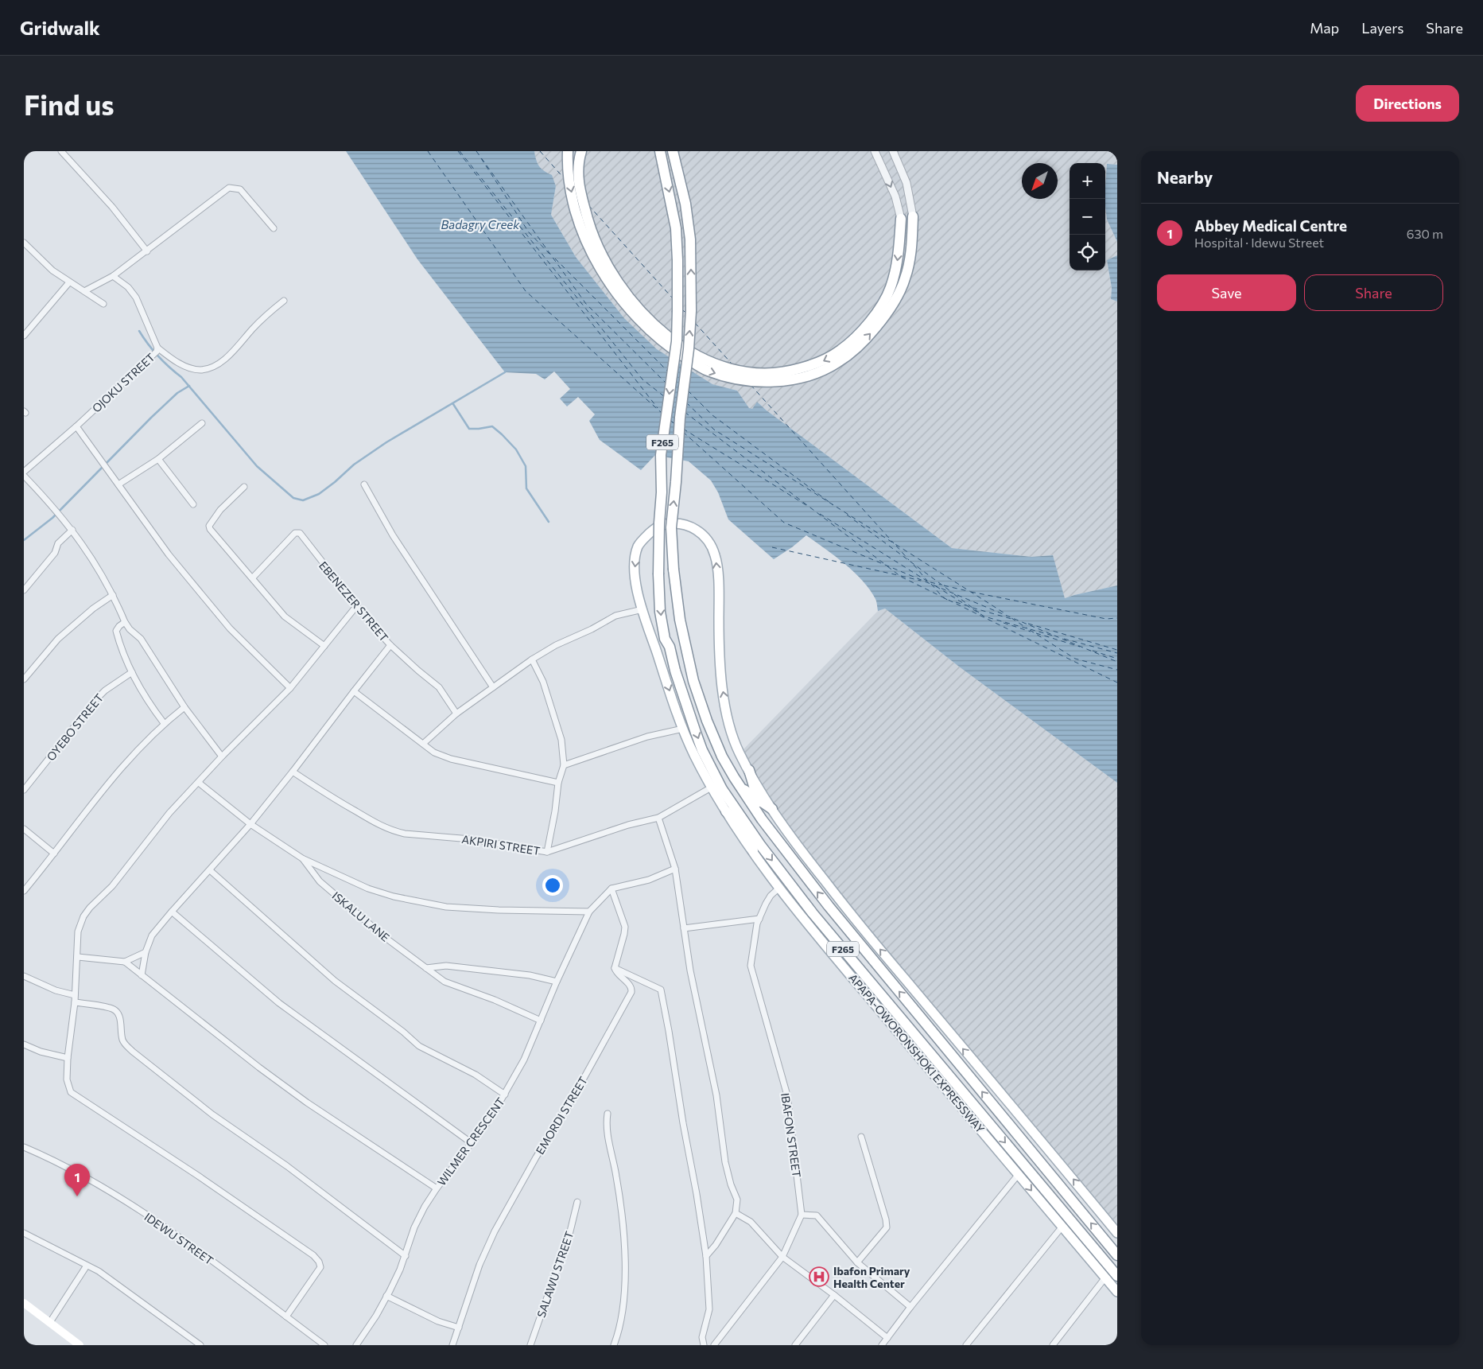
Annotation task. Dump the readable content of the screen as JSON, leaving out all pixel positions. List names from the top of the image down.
{
  "streets": {
    "highway": ["F265", "APAPA-OWORONSHOKI EXPRESSWAY"],
    "street": [
      "OJOKU STREET",
      "EBENEZER STREET",
      "OYEBO STREET",
      "AKPIRI STREET",
      "ISKALU LANE",
      "EMORDI STREET",
      "IBAFON STREET",
      "WILMER CRESCENT",
      "IDEWU STREET",
      "SALAWU STREET"
    ]
  },
  "crossings": [
    ["AKPIRI STREET", "APAPA-OWORONSHOKI EXPRESSWAY"],
    ["ISKALU LANE", "WILMER CRESCENT"],
    ["APAPA-OWORONSHOKI EXPRESSWAY", "IBAFON STREET"]
  ],
  "water": ["Badagry Creek"],
  "places": {
    "hospital": ["Ibafon Primary Health Center"]
  },
  "north": "bottom left",
  "page": {
    "header": "Gridwalk",
    "nav": ["Map", "Layers", "Share"],
    "buttons": [
      "Directions",
      ["Save", "Share"]
    ],
    "title": "Find us",
    "heading": "Nearby",
    "map_buttons": ["+", "−"],
    "list": [
      {
        "mark": "1",
        "name": "Abbey Medical Centre",
        "note": "Hospital · Idewu Street",
        "value": "630 m"
      }
    ],
    "pins": "1"
  }
}
